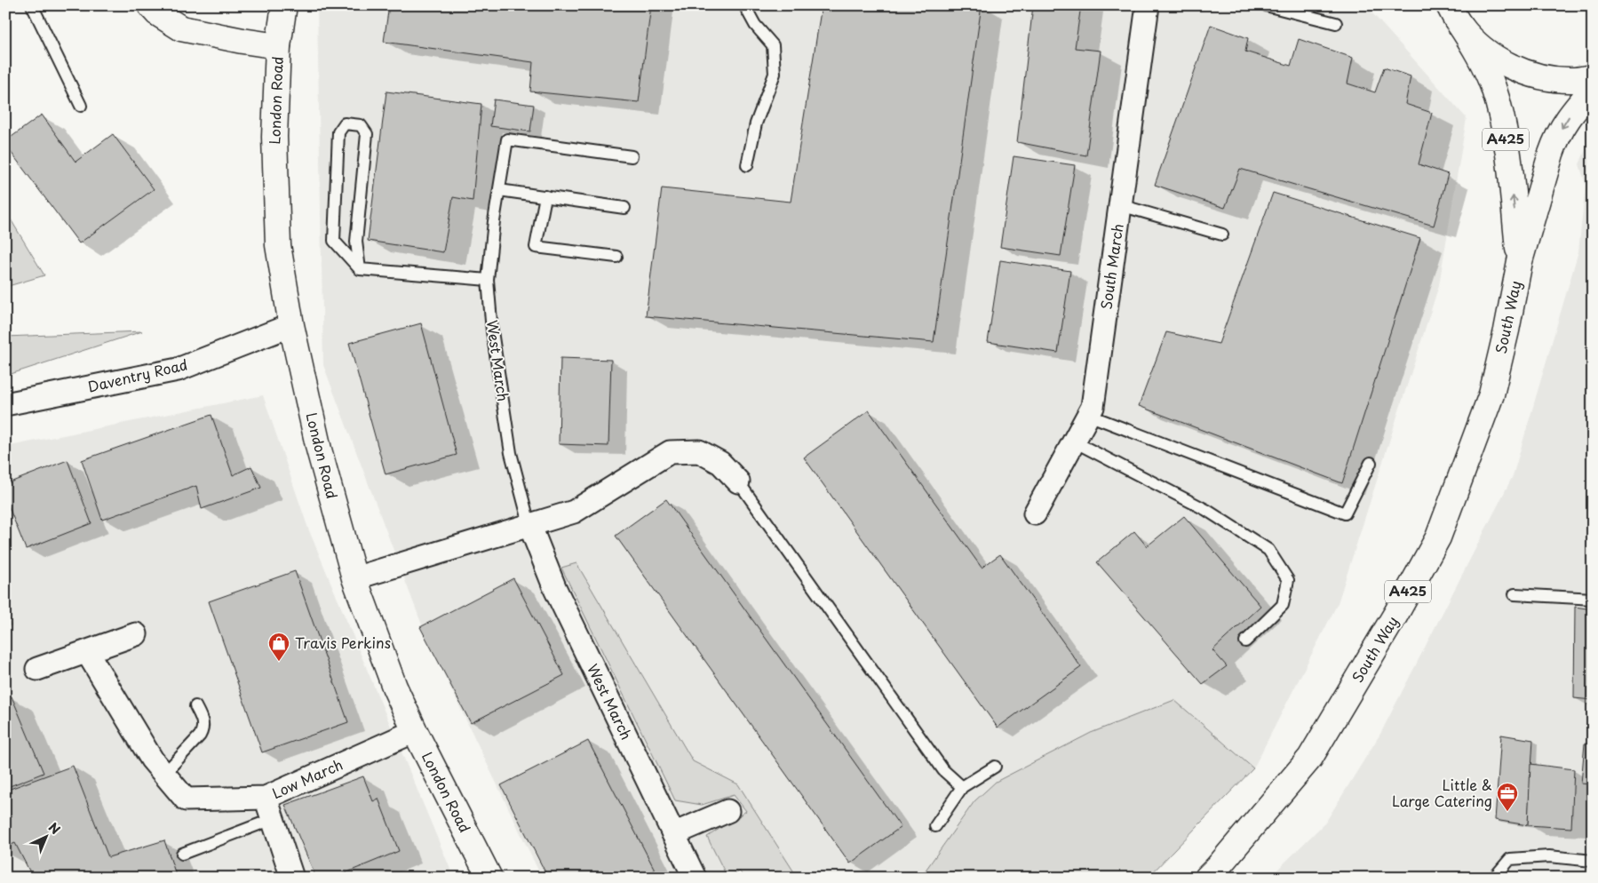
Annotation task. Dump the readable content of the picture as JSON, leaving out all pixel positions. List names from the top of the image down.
{
  "streets": {
    "main road": ["London Road", "A425", "South Way"],
    "street": [
      "South March",
      "West March",
      "Daventry Road",
      "Low March"
    ]
  },
  "crossings": [
    ["London Road", "Daventry Road"],
    ["London Road", "Low March"]
  ],
  "places": {
    "shop": ["Travis Perkins"],
    "office": ["Little & Large Catering"]
  },
  "north": "top right"
}
